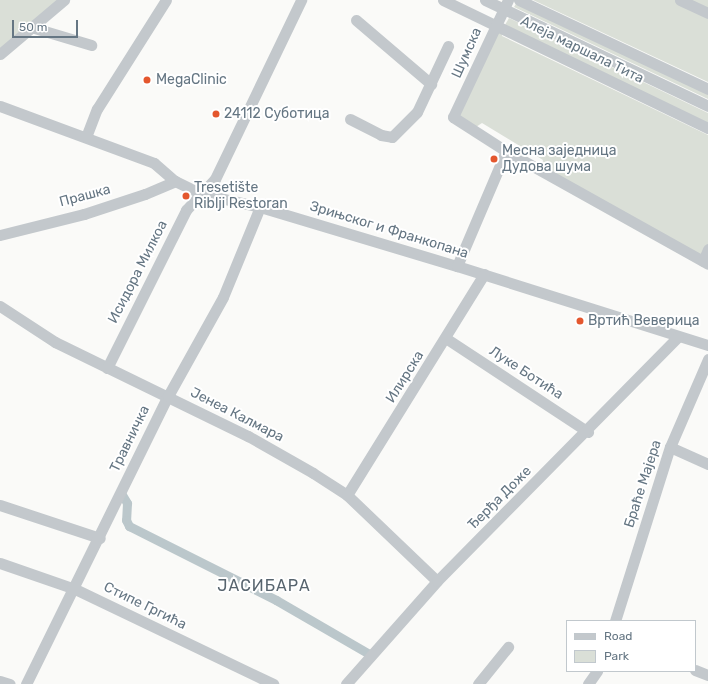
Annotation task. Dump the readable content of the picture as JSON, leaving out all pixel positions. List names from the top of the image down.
{
  "streets": {
    "street": [
      "Алеја маршала Тита",
      "Шумска",
      "Прашка",
      "Зрињског и Франкопана",
      "Исидора Милкоа",
      "Луке Ботића",
      "Илирска",
      "Јенеа Калмара",
      "Травничка",
      "Браће Мајера",
      "Ђерђа Доже",
      "Стипе Гргића"
    ]
  },
  "crossings": [
    ["Алеја маршала Тита", "Шумска"],
    ["Прашка", "Зрињског и Франкопана"],
    ["Зрињског и Франкопана", "Исидора Милкоа"],
    ["Зрињског и Франкопана", "Илирска"],
    ["Зрињског и Франкопана", "Травничка"],
    ["Зрињског и Франкопана", "Ђерђа Доже"],
    ["Исидора Милкоа", "Јенеа Калмара"],
    ["Луке Ботића", "Илирска"],
    ["Луке Ботића", "Ђерђа Доже"],
    ["Илирска", "Јенеа Калмара"],
    ["Јенеа Калмара", "Травничка"],
    ["Јенеа Калмара", "Ђерђа Доже"],
    ["Травничка", "Стипе Гргића"]
  ],
  "districts": ["ЈАСИБАРА"],
  "places": [
    "MegaClinic",
    "24112 Суботица",
    "Месна заједница Дудова шума",
    "Tresetište Riblji Restoran",
    "Вртић Веверица"
  ],
  "legend": ["Road", "Park"],
  "scale_bar": "50 m"
}
